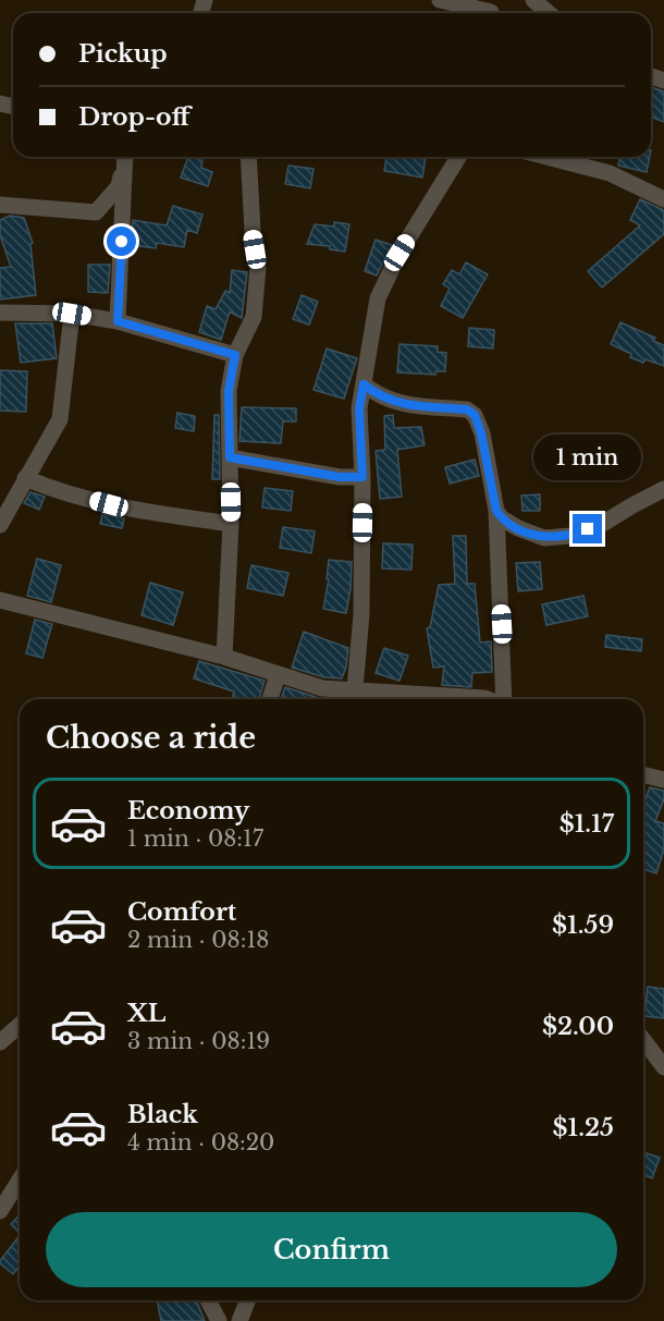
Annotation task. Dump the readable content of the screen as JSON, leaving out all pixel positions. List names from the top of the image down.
{
  "page": {
    "banner": ["Pickup", "Drop-off"],
    "bubble": "1 min",
    "heading": "Choose a ride",
    "list": [
      {
        "name": "Economy",
        "note": "1 min · 08:17",
        "value": "$1.17"
      },
      {
        "name": "Comfort",
        "note": "2 min · 08:18",
        "value": "$1.59"
      },
      {
        "name": "XL",
        "note": "3 min · 08:19",
        "value": "$2.00"
      },
      {
        "name": "Black",
        "note": "4 min · 08:20",
        "value": "$1.25"
      }
    ],
    "buttons": "Confirm"
  }
}
